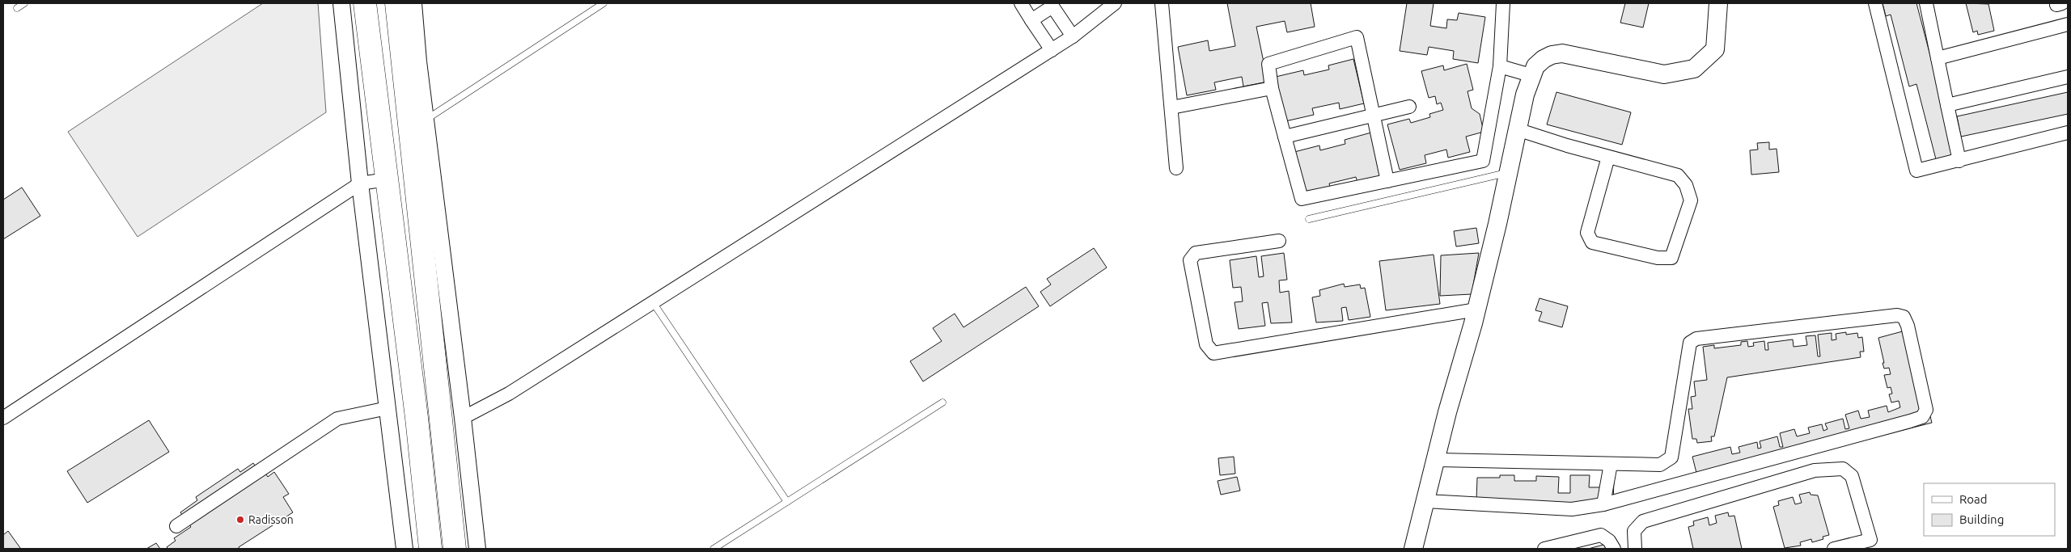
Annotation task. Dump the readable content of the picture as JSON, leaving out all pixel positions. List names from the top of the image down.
{
  "places": ["Radisson"],
  "legend": ["Road", "Building"]
}
